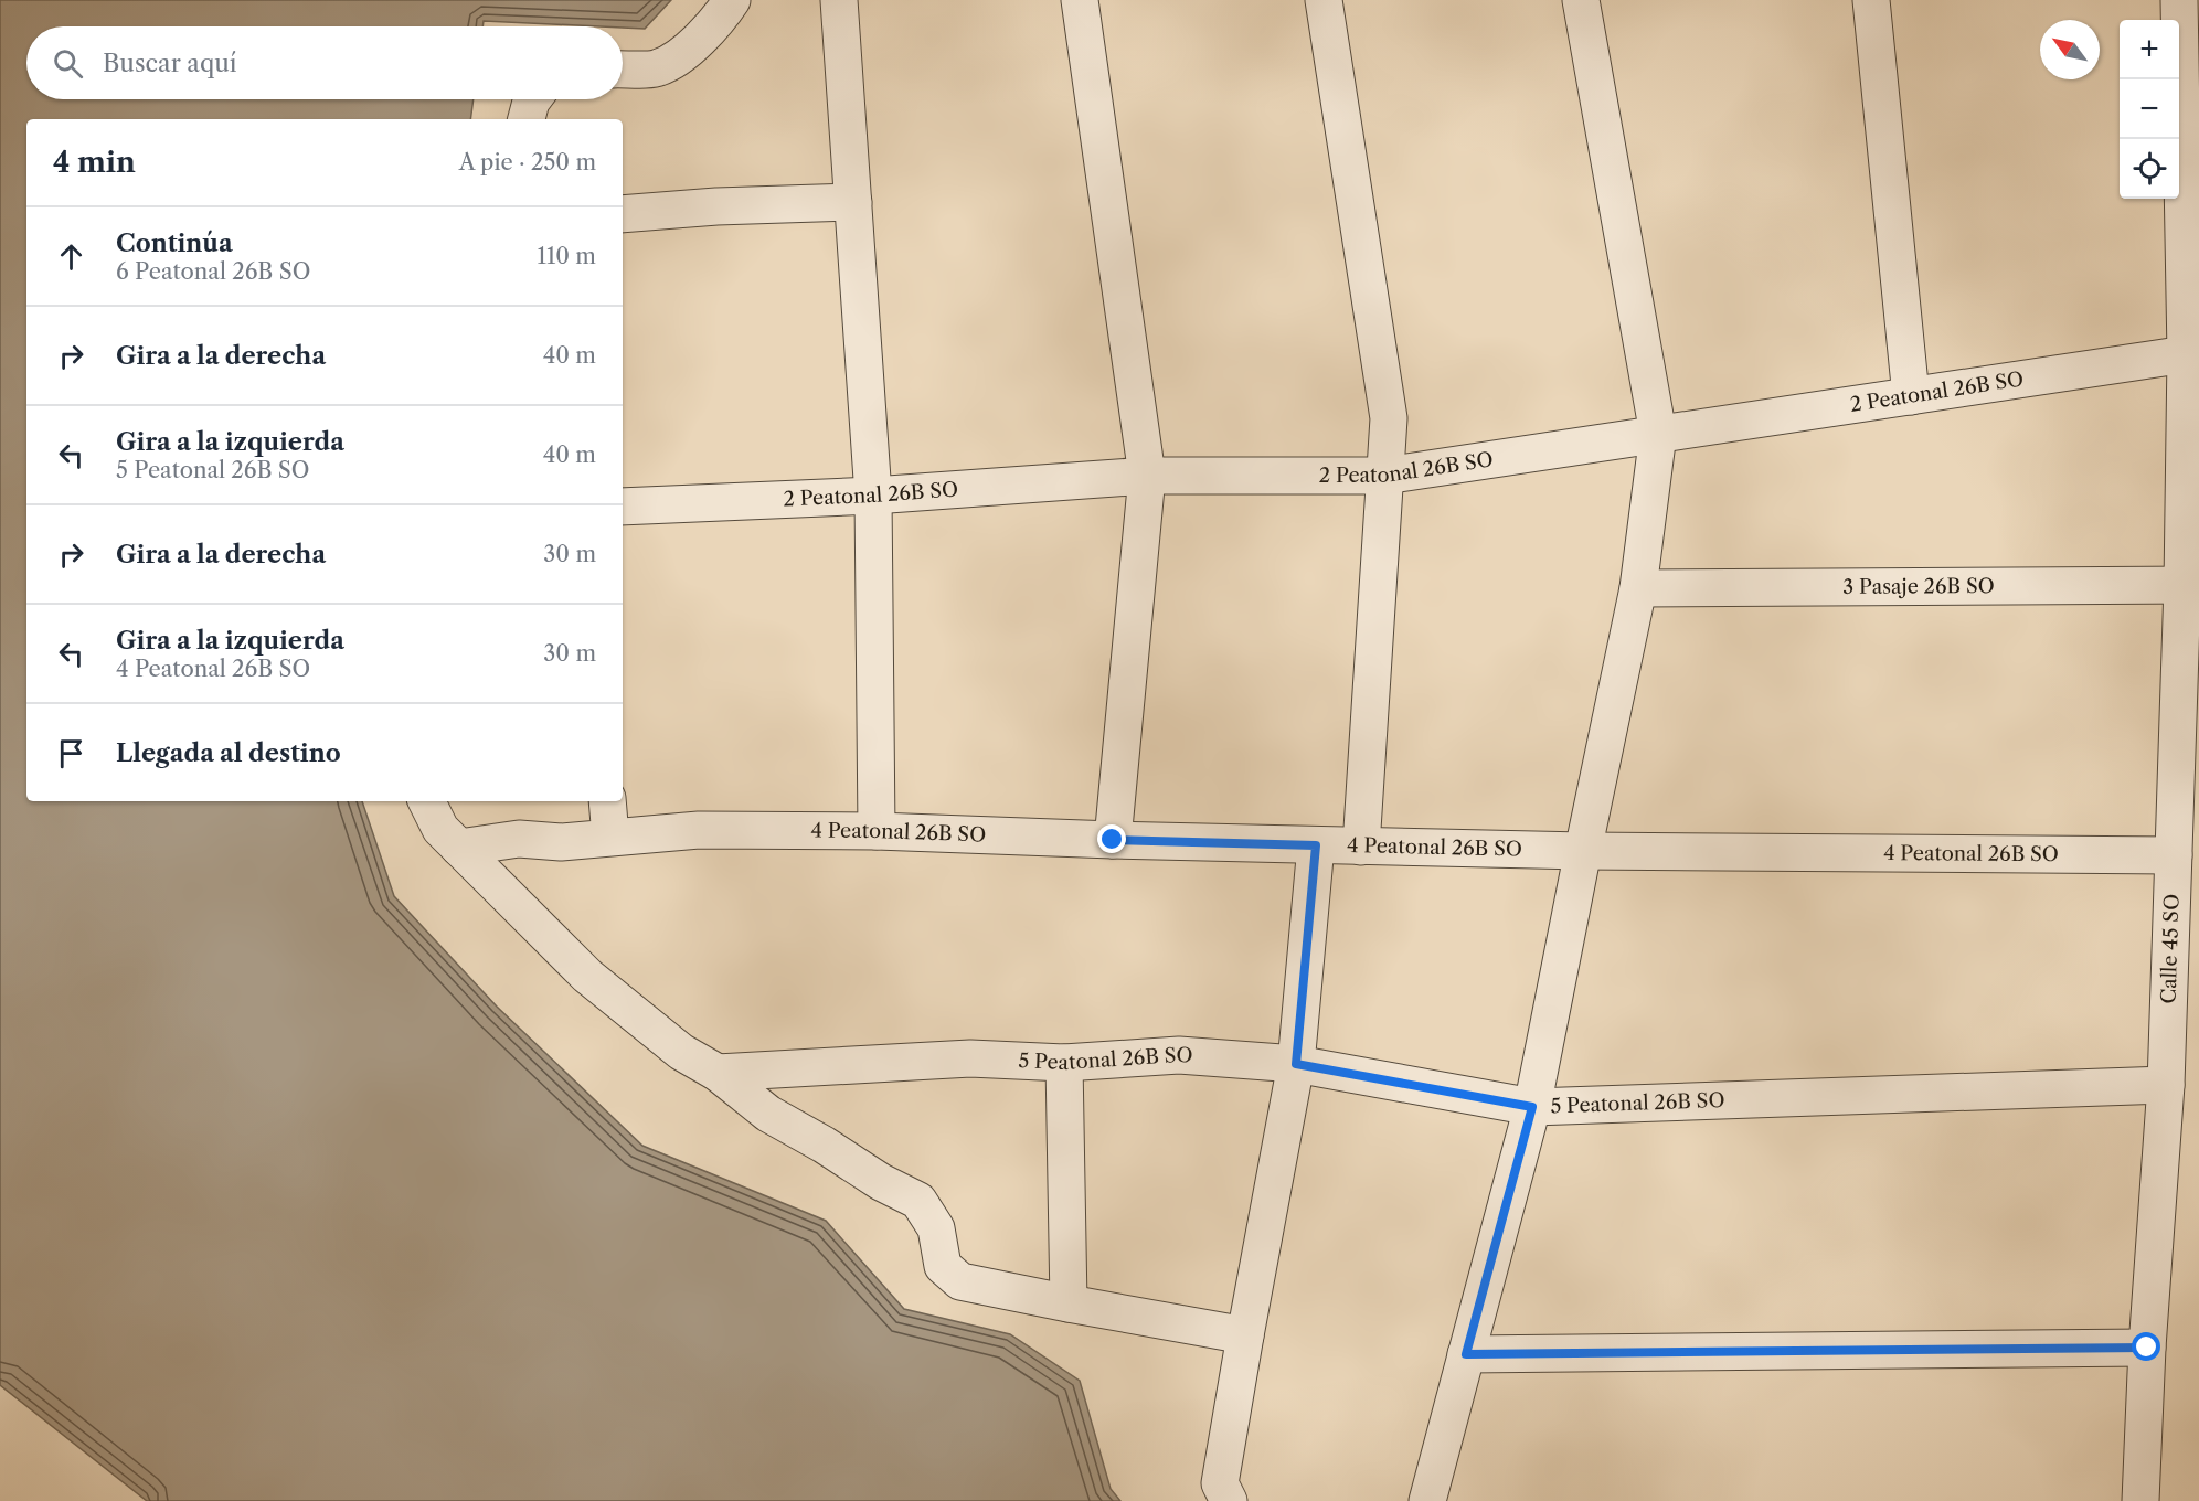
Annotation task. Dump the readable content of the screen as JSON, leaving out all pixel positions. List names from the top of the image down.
{
  "streets": {
    "street": [
      "2 Peatonal 26B SO",
      "3 Pasaje 26B SO",
      "4 Peatonal 26B SO",
      "Calle 45 SO",
      "5 Peatonal 26B SO"
    ]
  },
  "crossings": [
    ["2 Peatonal 26B SO", "Calle 45 SO"],
    ["3 Pasaje 26B SO", "Calle 45 SO"],
    ["4 Peatonal 26B SO", "Calle 45 SO"],
    ["Calle 45 SO", "5 Peatonal 26B SO"]
  ],
  "north": "top left",
  "page": {
    "map_buttons": ["+", "−"],
    "search": "Buscar aquí",
    "heading": ["4 min", "A pie · 250 m"],
    "list": [
      ["Continúa", "6 Peatonal 26B SO", "110 m"],
      ["Gira a la derecha", "40 m"],
      ["Gira a la izquierda", "5 Peatonal 26B SO", "40 m"],
      ["Gira a la derecha", "30 m"],
      ["Gira a la izquierda", "4 Peatonal 26B SO", "30 m"],
      "Llegada al destino"
    ]
  }
}
